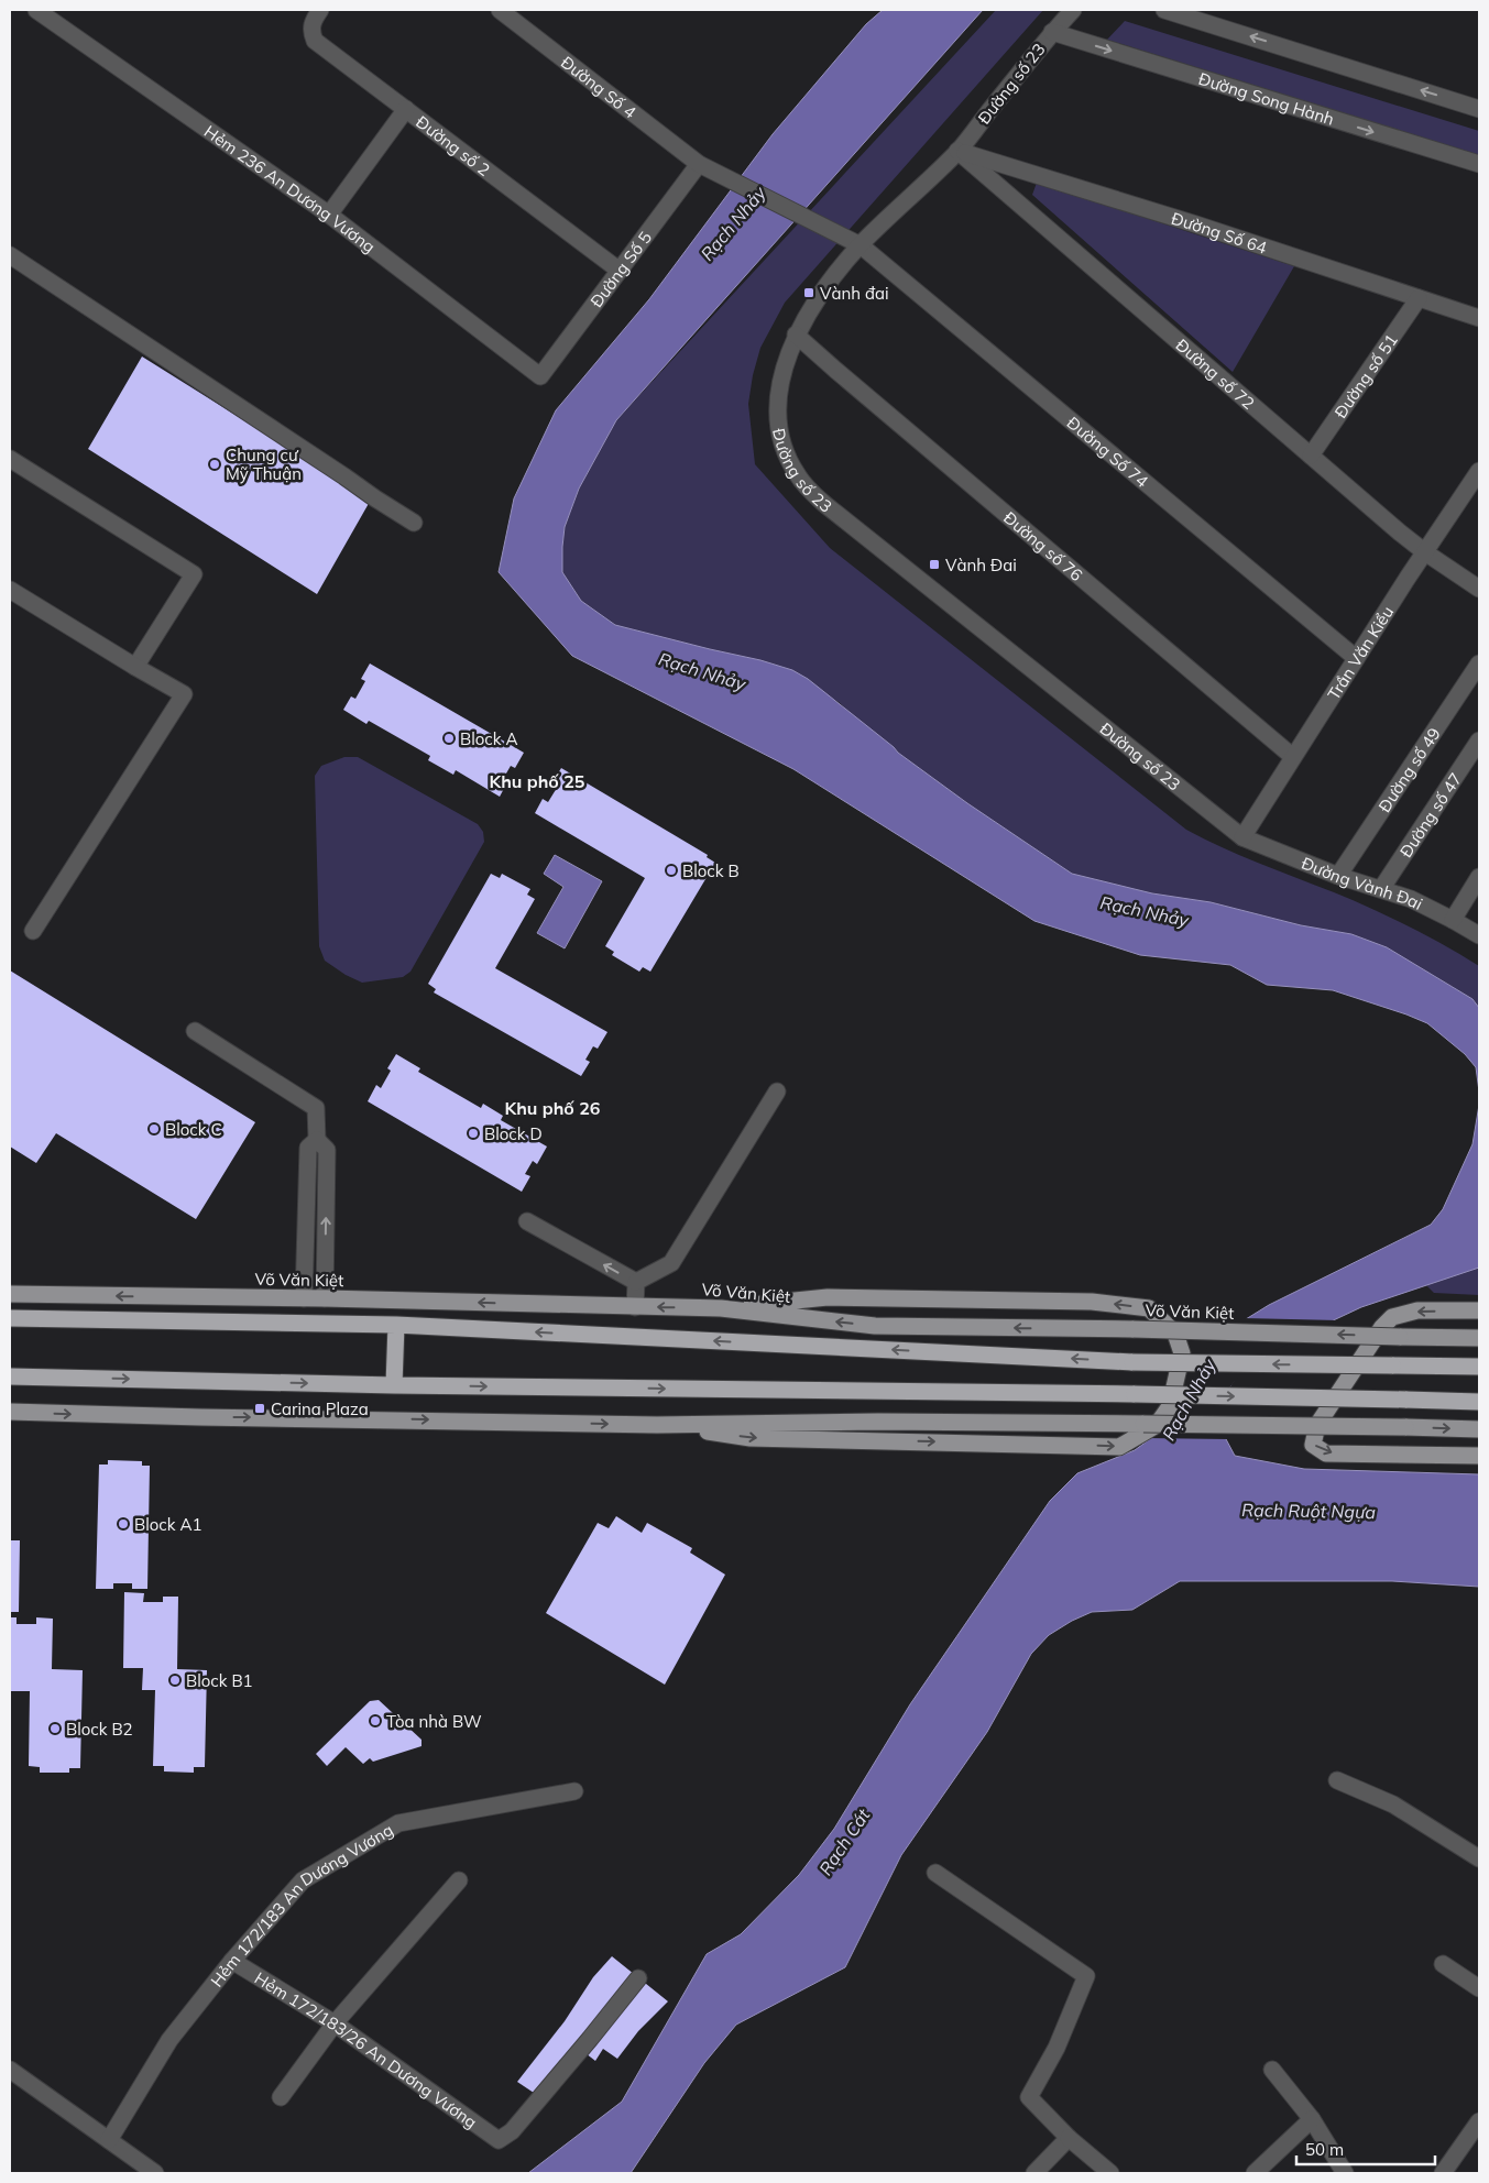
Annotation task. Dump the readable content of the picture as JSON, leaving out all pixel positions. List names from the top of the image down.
{
  "streets": {
    "main road": ["Võ Văn Kiệt"],
    "street": [
      "Đường số 23",
      "Đường Số 4",
      "Đường Song Hành",
      "Đường số 2",
      "Hẻm 236 An Dương Vương",
      "Đường Số 64",
      "Đường Số 5",
      "Đường số 72",
      "Đường số 51",
      "Đường Số 74",
      "Đường số 76",
      "Trần Văn Kiểu",
      "Đường số 49",
      "Đường số 47",
      "Đường Vành Đai",
      "Hẻm 172/183 An Dương Vương",
      "Hẻm 172/183/26 An Dương Vương"
    ]
  },
  "crossings": [
    ["Đường số 23", "Đường Song Hành"],
    ["Đường số 23", "Đường Số 64"],
    ["Đường số 23", "Đường số 72"],
    ["Đường số 23", "Đường Số 74"],
    ["Đường số 23", "Đường số 76"],
    ["Đường số 23", "Trần Văn Kiểu"],
    ["Đường số 23", "Đường Vành Đai"],
    ["Đường Số 4", "Đường Số 5"],
    ["Đường Số 4", "Đường Số 74"],
    ["Đường số 2", "Đường Số 5"],
    ["Hẻm 236 An Dương Vương", "Đường Số 5"],
    ["Đường Số 64", "Đường số 72"],
    ["Đường Số 64", "Đường số 51"],
    ["Đường số 72", "Đường số 51"],
    ["Đường số 72", "Trần Văn Kiểu"],
    ["Đường Số 74", "Trần Văn Kiểu"],
    ["Đường số 76", "Trần Văn Kiểu"],
    ["Trần Văn Kiểu", "Đường Vành Đai"],
    ["Đường số 49", "Đường Vành Đai"],
    ["Đường số 47", "Đường Vành Đai"],
    ["Hẻm 172/183 An Dương Vương", "Hẻm 172/183/26 An Dương Vương"]
  ],
  "districts": ["Khu phố 25", "Khu phố 26"],
  "water": ["Rạch Nhảy", "Rạch Ruột Ngựa", "Rạch Cát"],
  "places": {
    "transit": ["Vành đai", "Vành Đai", "Carina Plaza"],
    "other": [
      "Chung cư Mỹ Thuận",
      "Block A",
      "Block B",
      "Block C",
      "Block D",
      "Block A1",
      "Block B1",
      "Tòa nhà BW",
      "Block B2"
    ]
  },
  "scale_bar": "50 m"
}
